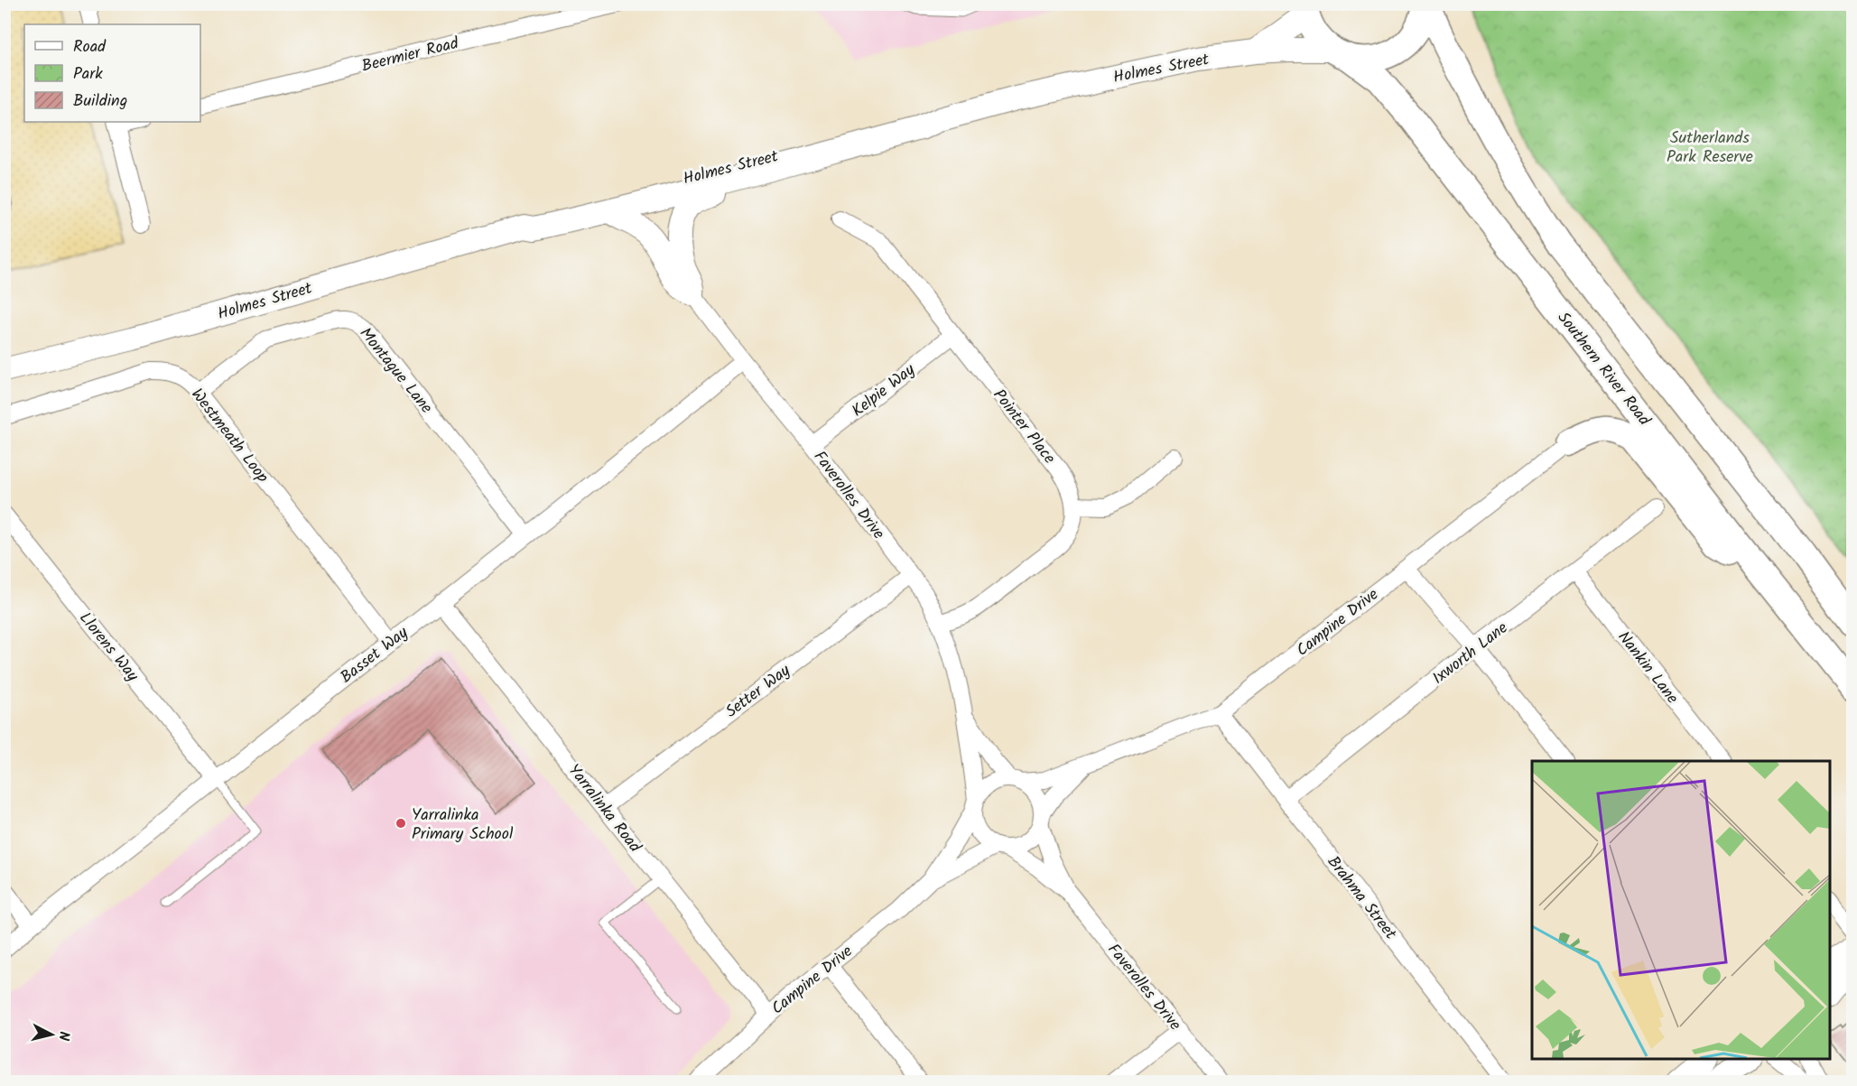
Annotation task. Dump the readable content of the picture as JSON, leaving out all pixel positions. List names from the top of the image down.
{
  "streets": {
    "main road": ["Holmes Street", "Southern River Road"],
    "street": [
      "Beermier Road",
      "Montague Lane",
      "Kelpie Way",
      "Pointer Place",
      "Westmeath Loop",
      "Faverolles Drive",
      "Campine Drive",
      "Llorens Way",
      "Ixworth Lane",
      "Basset Way",
      "Nankin Lane",
      "Setter Way",
      "Yarralinka Road",
      "Brahma Street"
    ]
  },
  "crossings": [
    ["Holmes Street", "Southern River Road"],
    ["Montague Lane", "Westmeath Loop"],
    ["Montague Lane", "Basset Way"],
    ["Kelpie Way", "Pointer Place"],
    ["Kelpie Way", "Faverolles Drive"],
    ["Westmeath Loop", "Basset Way"],
    ["Faverolles Drive", "Campine Drive"],
    ["Faverolles Drive", "Basset Way"],
    ["Faverolles Drive", "Setter Way"],
    ["Campine Drive", "Yarralinka Road"],
    ["Campine Drive", "Brahma Street"],
    ["Llorens Way", "Basset Way"],
    ["Ixworth Lane", "Nankin Lane"],
    ["Ixworth Lane", "Brahma Street"],
    ["Basset Way", "Yarralinka Road"],
    ["Setter Way", "Yarralinka Road"]
  ],
  "parks": ["Sutherlands Park Reserve"],
  "places": ["Yarralinka Primary School"],
  "legend": ["Road", "Park", "Building"],
  "north": "right"
}
